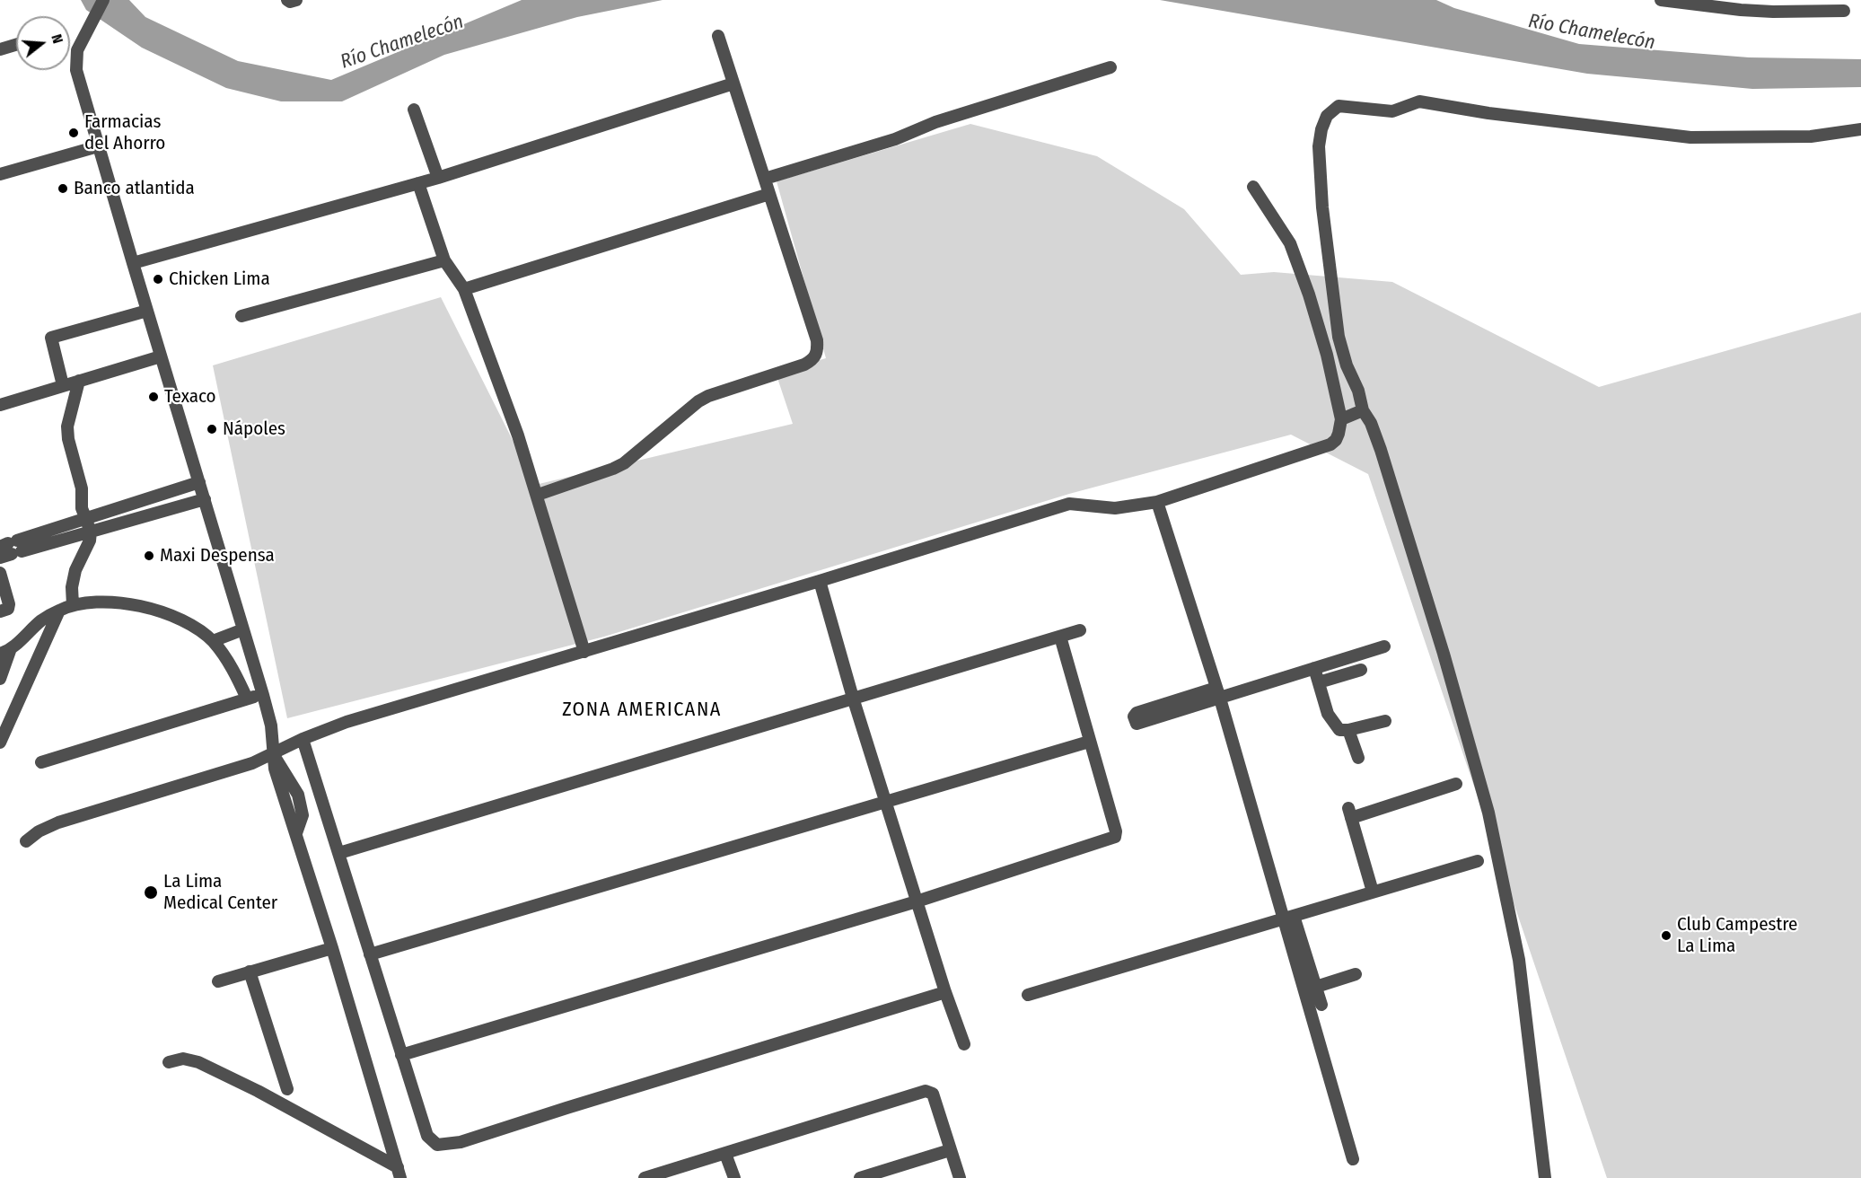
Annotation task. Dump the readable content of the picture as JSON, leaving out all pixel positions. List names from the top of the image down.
{
  "districts": ["ZONA AMERICANA"],
  "water": ["Río Chamelecón"],
  "places": [
    "Farmacias del Ahorro",
    "Banco atlantida",
    "Chicken Lima",
    "Texaco",
    "Nápoles",
    "Maxi Despensa",
    "La Lima Medical Center",
    "Club Campestre La Lima"
  ],
  "north": "right"
}
